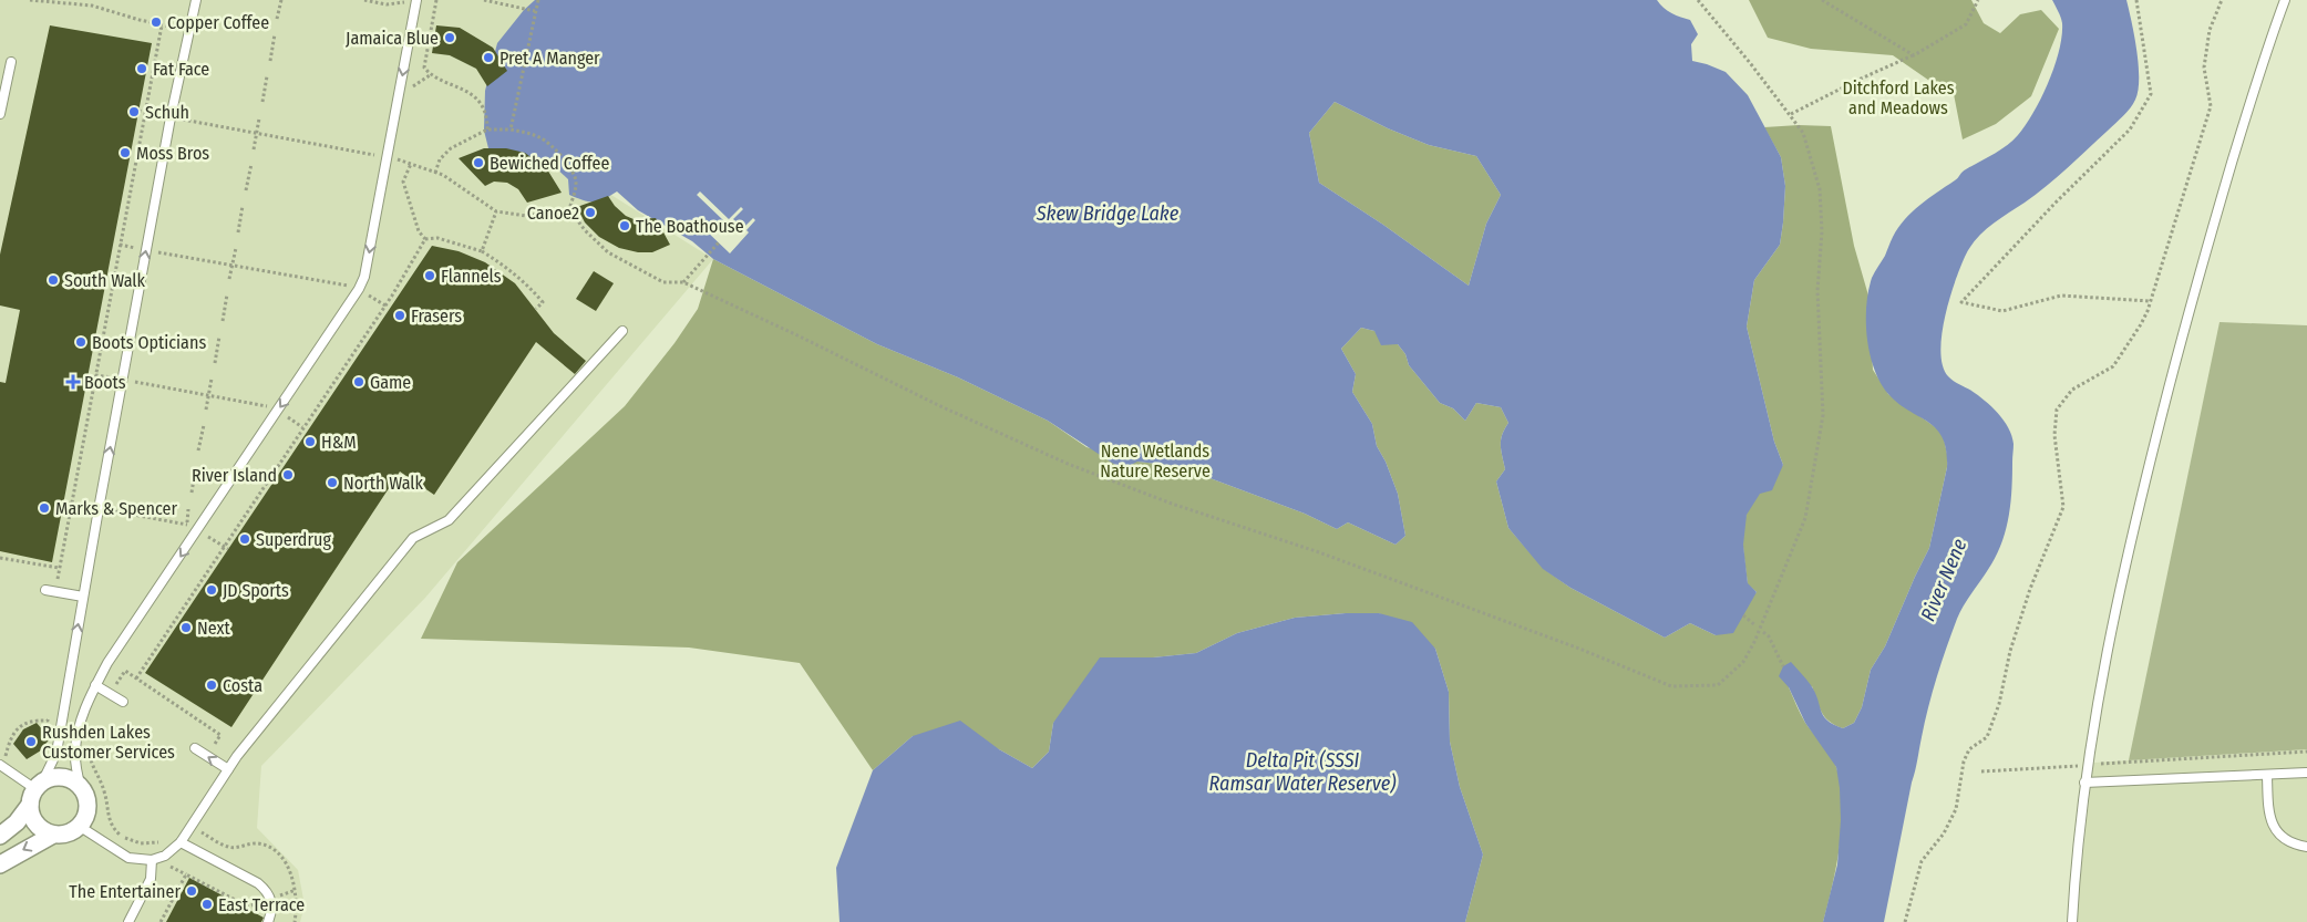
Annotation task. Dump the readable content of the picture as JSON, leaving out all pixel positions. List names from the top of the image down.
{
  "water": ["Skew Bridge Lake", "River Nene", "Delta Pit (SSSI Ramsar Water Reserve)"],
  "parks": ["Ditchford Lakes and Meadows", "Nene Wetlands Nature Reserve"],
  "places": {
    "other": [
      "Copper Coffee",
      "Jamaica Blue",
      "Pret A Manger",
      "Fat Face",
      "Schuh",
      "Moss Bros",
      "Bewiched Coffee",
      "Canoe2",
      "The Boathouse",
      "Flannels",
      "South Walk",
      "Frasers",
      "Boots Opticians",
      "Game",
      "H&M",
      "River Island",
      "North Walk",
      "Marks & Spencer",
      "Superdrug",
      "JD Sports",
      "Next",
      "Costa",
      "Rushden Lakes Customer Services",
      "The Entertainer",
      "East Terrace"
    ],
    "health": ["Boots"]
  }
}
